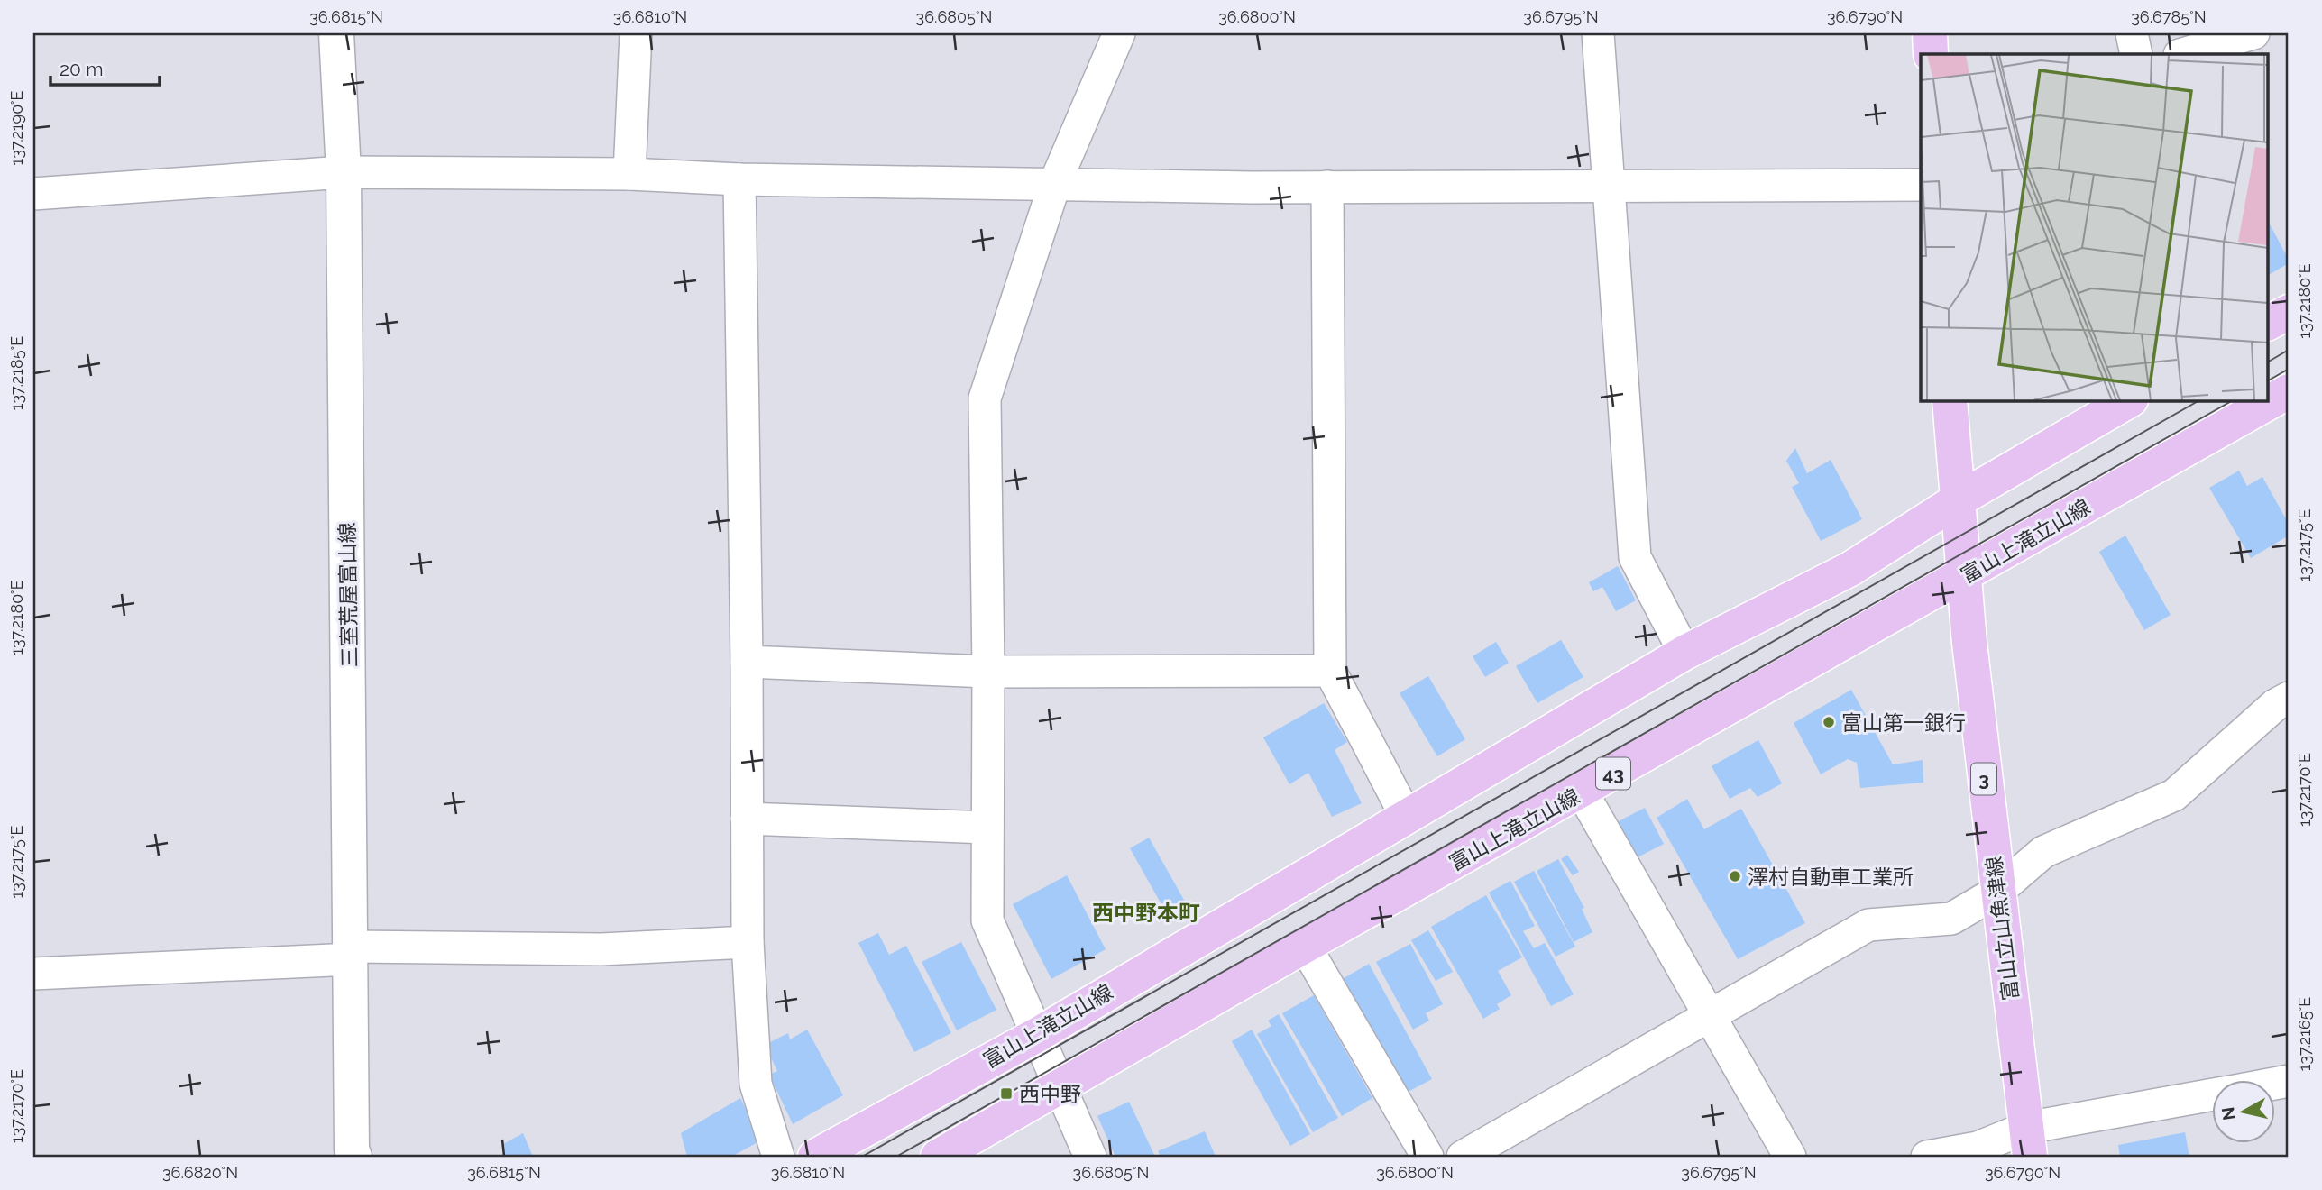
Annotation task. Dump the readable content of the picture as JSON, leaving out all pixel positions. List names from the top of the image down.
{
  "streets": {
    "main road": [
      "富山上滝立山線",
      "三室荒屋富山線",
      "43",
      "3",
      "富山立山魚津線"
    ]
  },
  "crossings": [
    ["富山上滝立山線", "富山立山魚津線"]
  ],
  "districts": ["西中野本町"],
  "places": {
    "other": ["富山第一銀行", "澤村自動車工業所"],
    "transit": ["西中野"]
  },
  "scale_bar": "20 m",
  "north": "left",
  "coordinates": [
    "36.6815°N",
    "36.6810°N",
    "36.6805°N",
    "36.6800°N",
    "36.6795°N",
    "36.6790°N",
    "36.6785°N",
    "137.2190°E",
    "137.2180°E",
    "137.2185°E",
    "137.2175°E",
    "137.2170°E",
    "137.2165°E",
    "36.6820°N"
  ]
}
